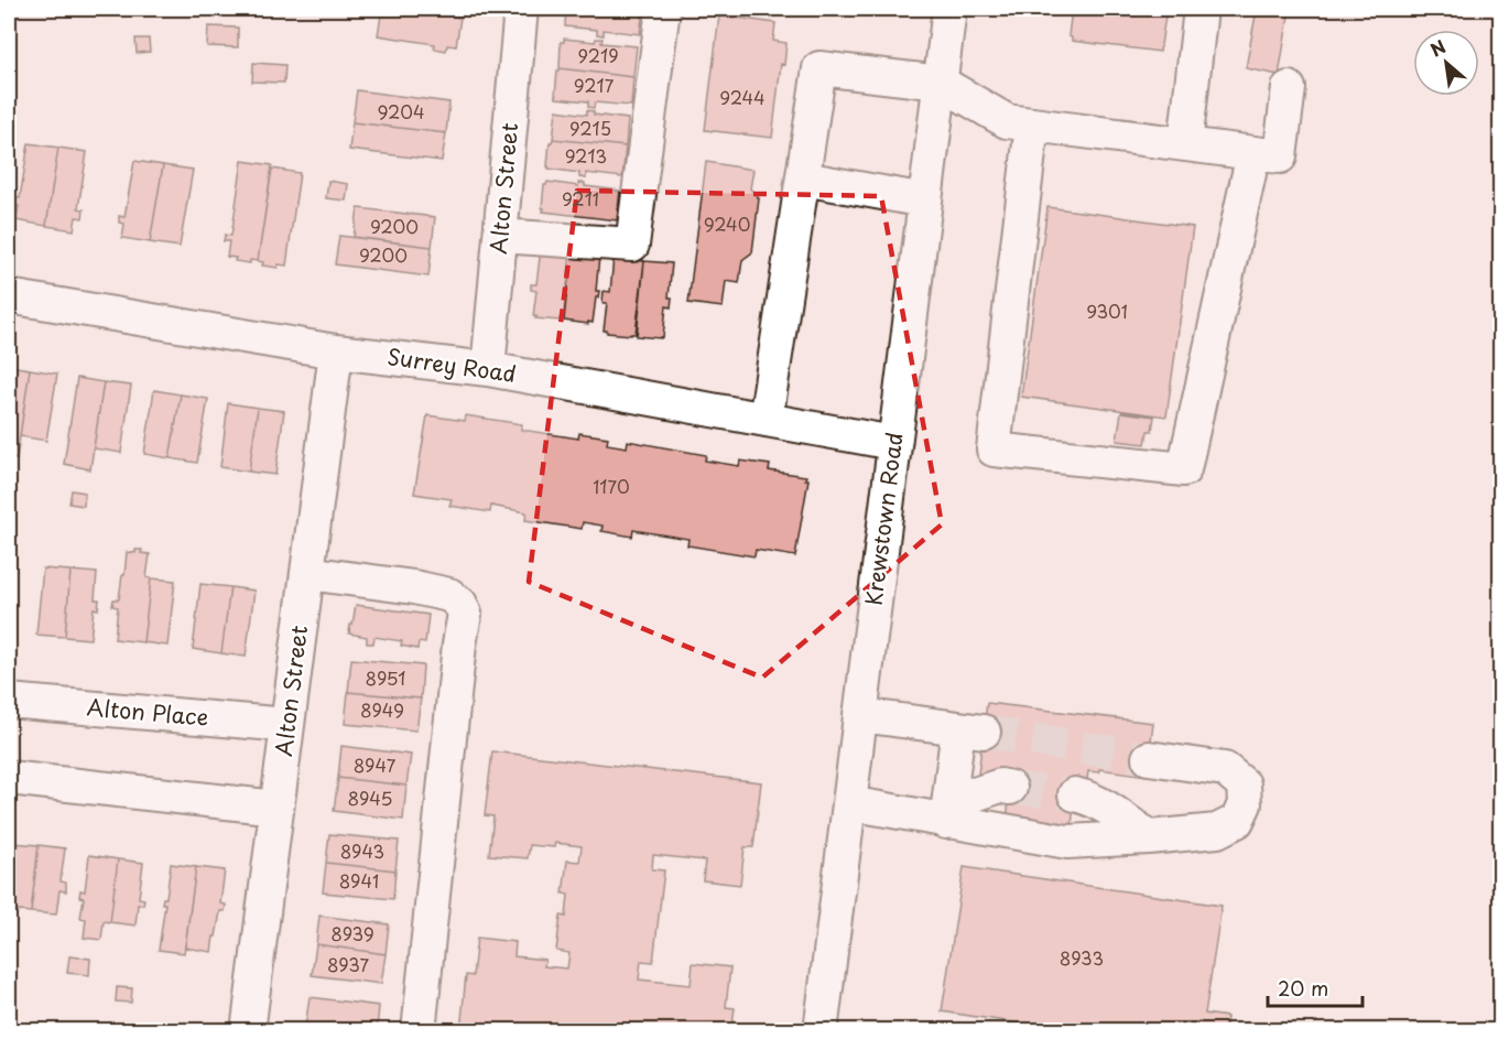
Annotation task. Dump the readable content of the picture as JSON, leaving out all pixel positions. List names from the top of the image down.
{
  "streets": {
    "street": [
      "Alton Street",
      "Surrey Road",
      "Krewstown Road",
      "Alton Place"
    ]
  },
  "crossings": [
    ["Alton Street", "Surrey Road"],
    ["Alton Street", "Alton Place"],
    ["Surrey Road", "Krewstown Road"]
  ],
  "house_numbers": [
    "9219",
    "9217",
    "9244",
    "9204",
    "9215",
    "9213",
    "9211",
    "9240",
    "9200",
    "9200",
    "9301",
    "1170",
    "8951",
    "8949",
    "8947",
    "8945",
    "8943",
    "8941",
    "8939",
    "8933",
    "8937"
  ],
  "scale_bar": "20 m",
  "north": "top left"
}
